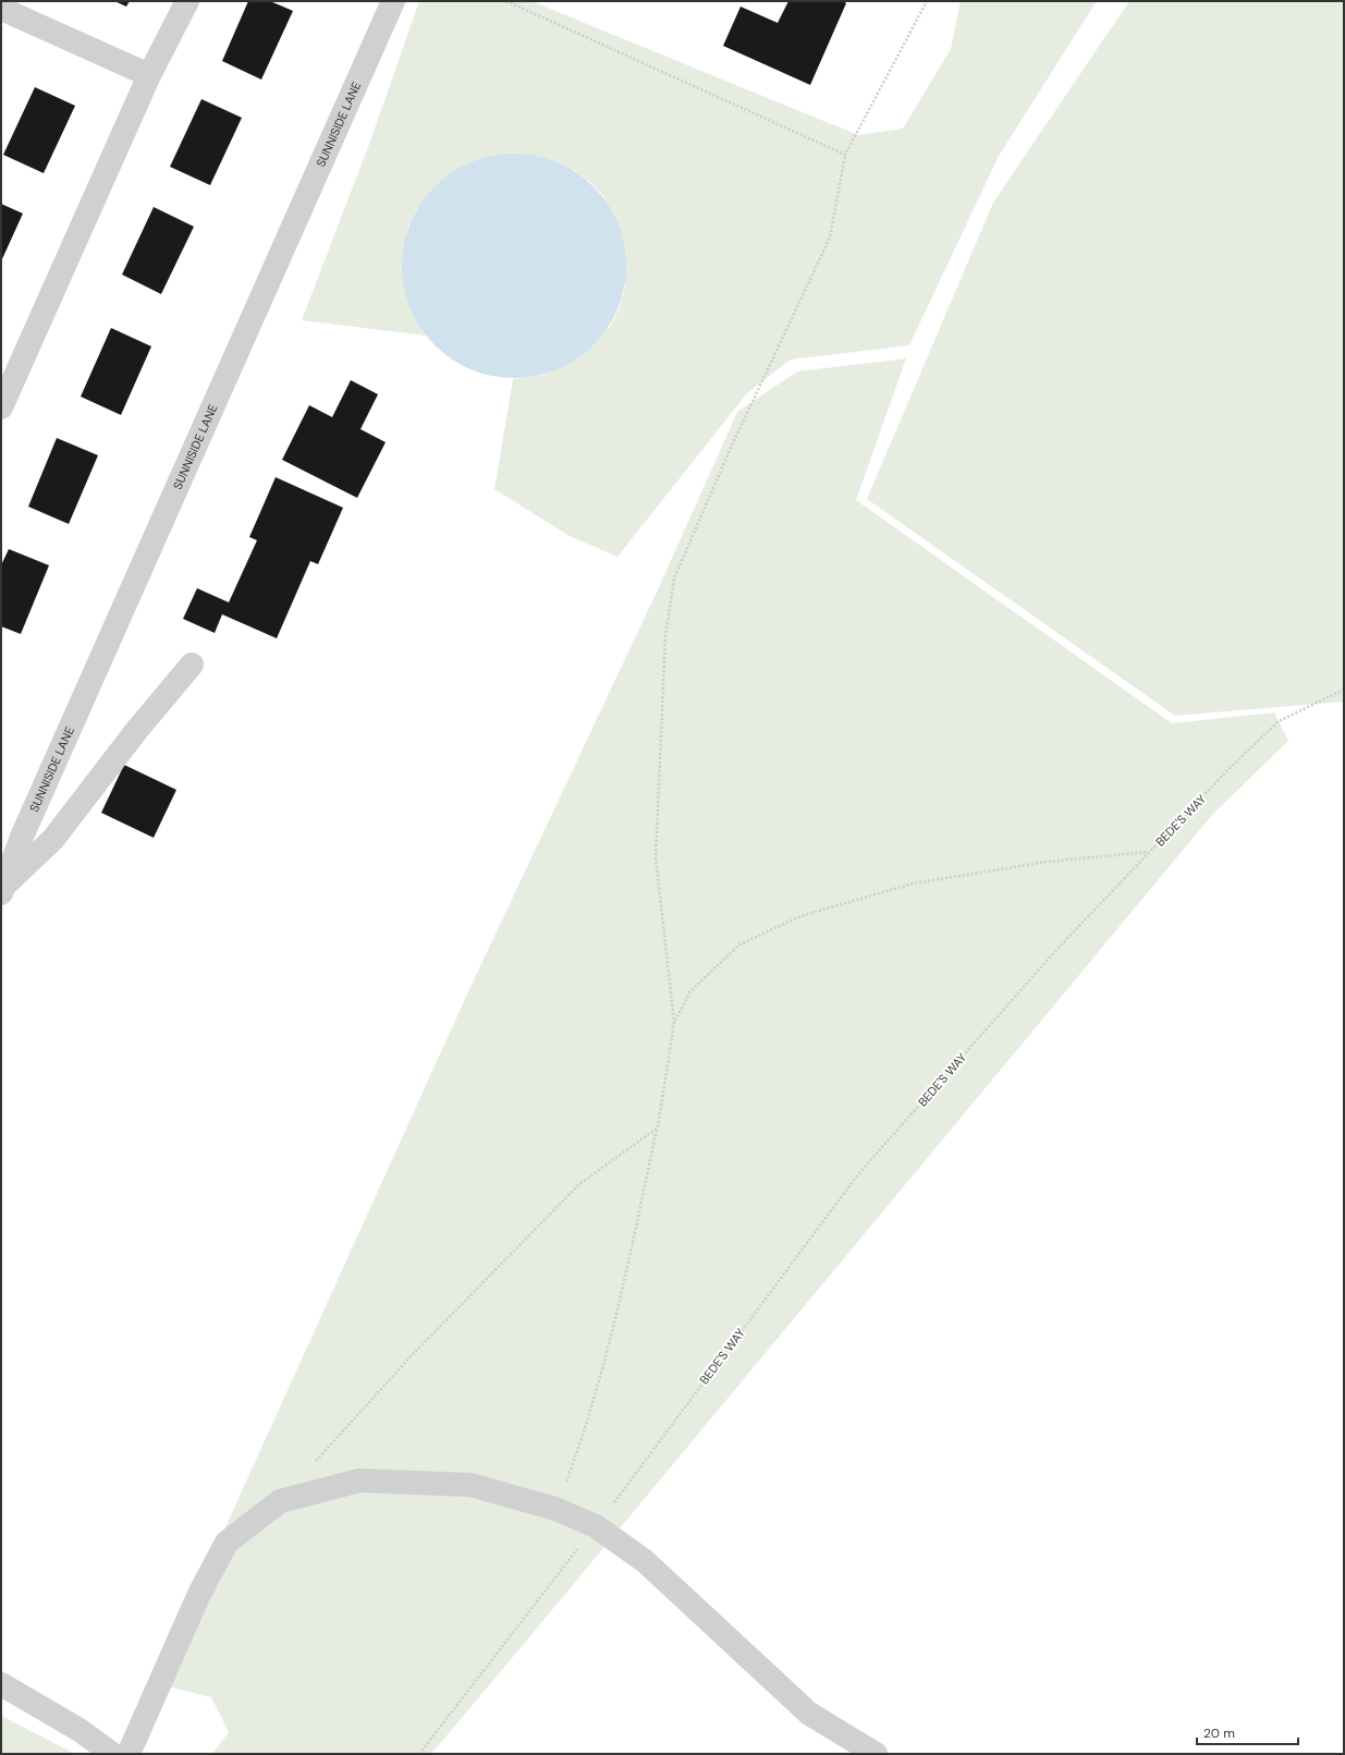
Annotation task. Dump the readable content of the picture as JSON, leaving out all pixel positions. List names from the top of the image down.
{
  "streets": {
    "street": ["SUNNISIDE LANE"],
    "path": ["BEDE'S WAY"]
  },
  "scale_bar": "20 m"
}
